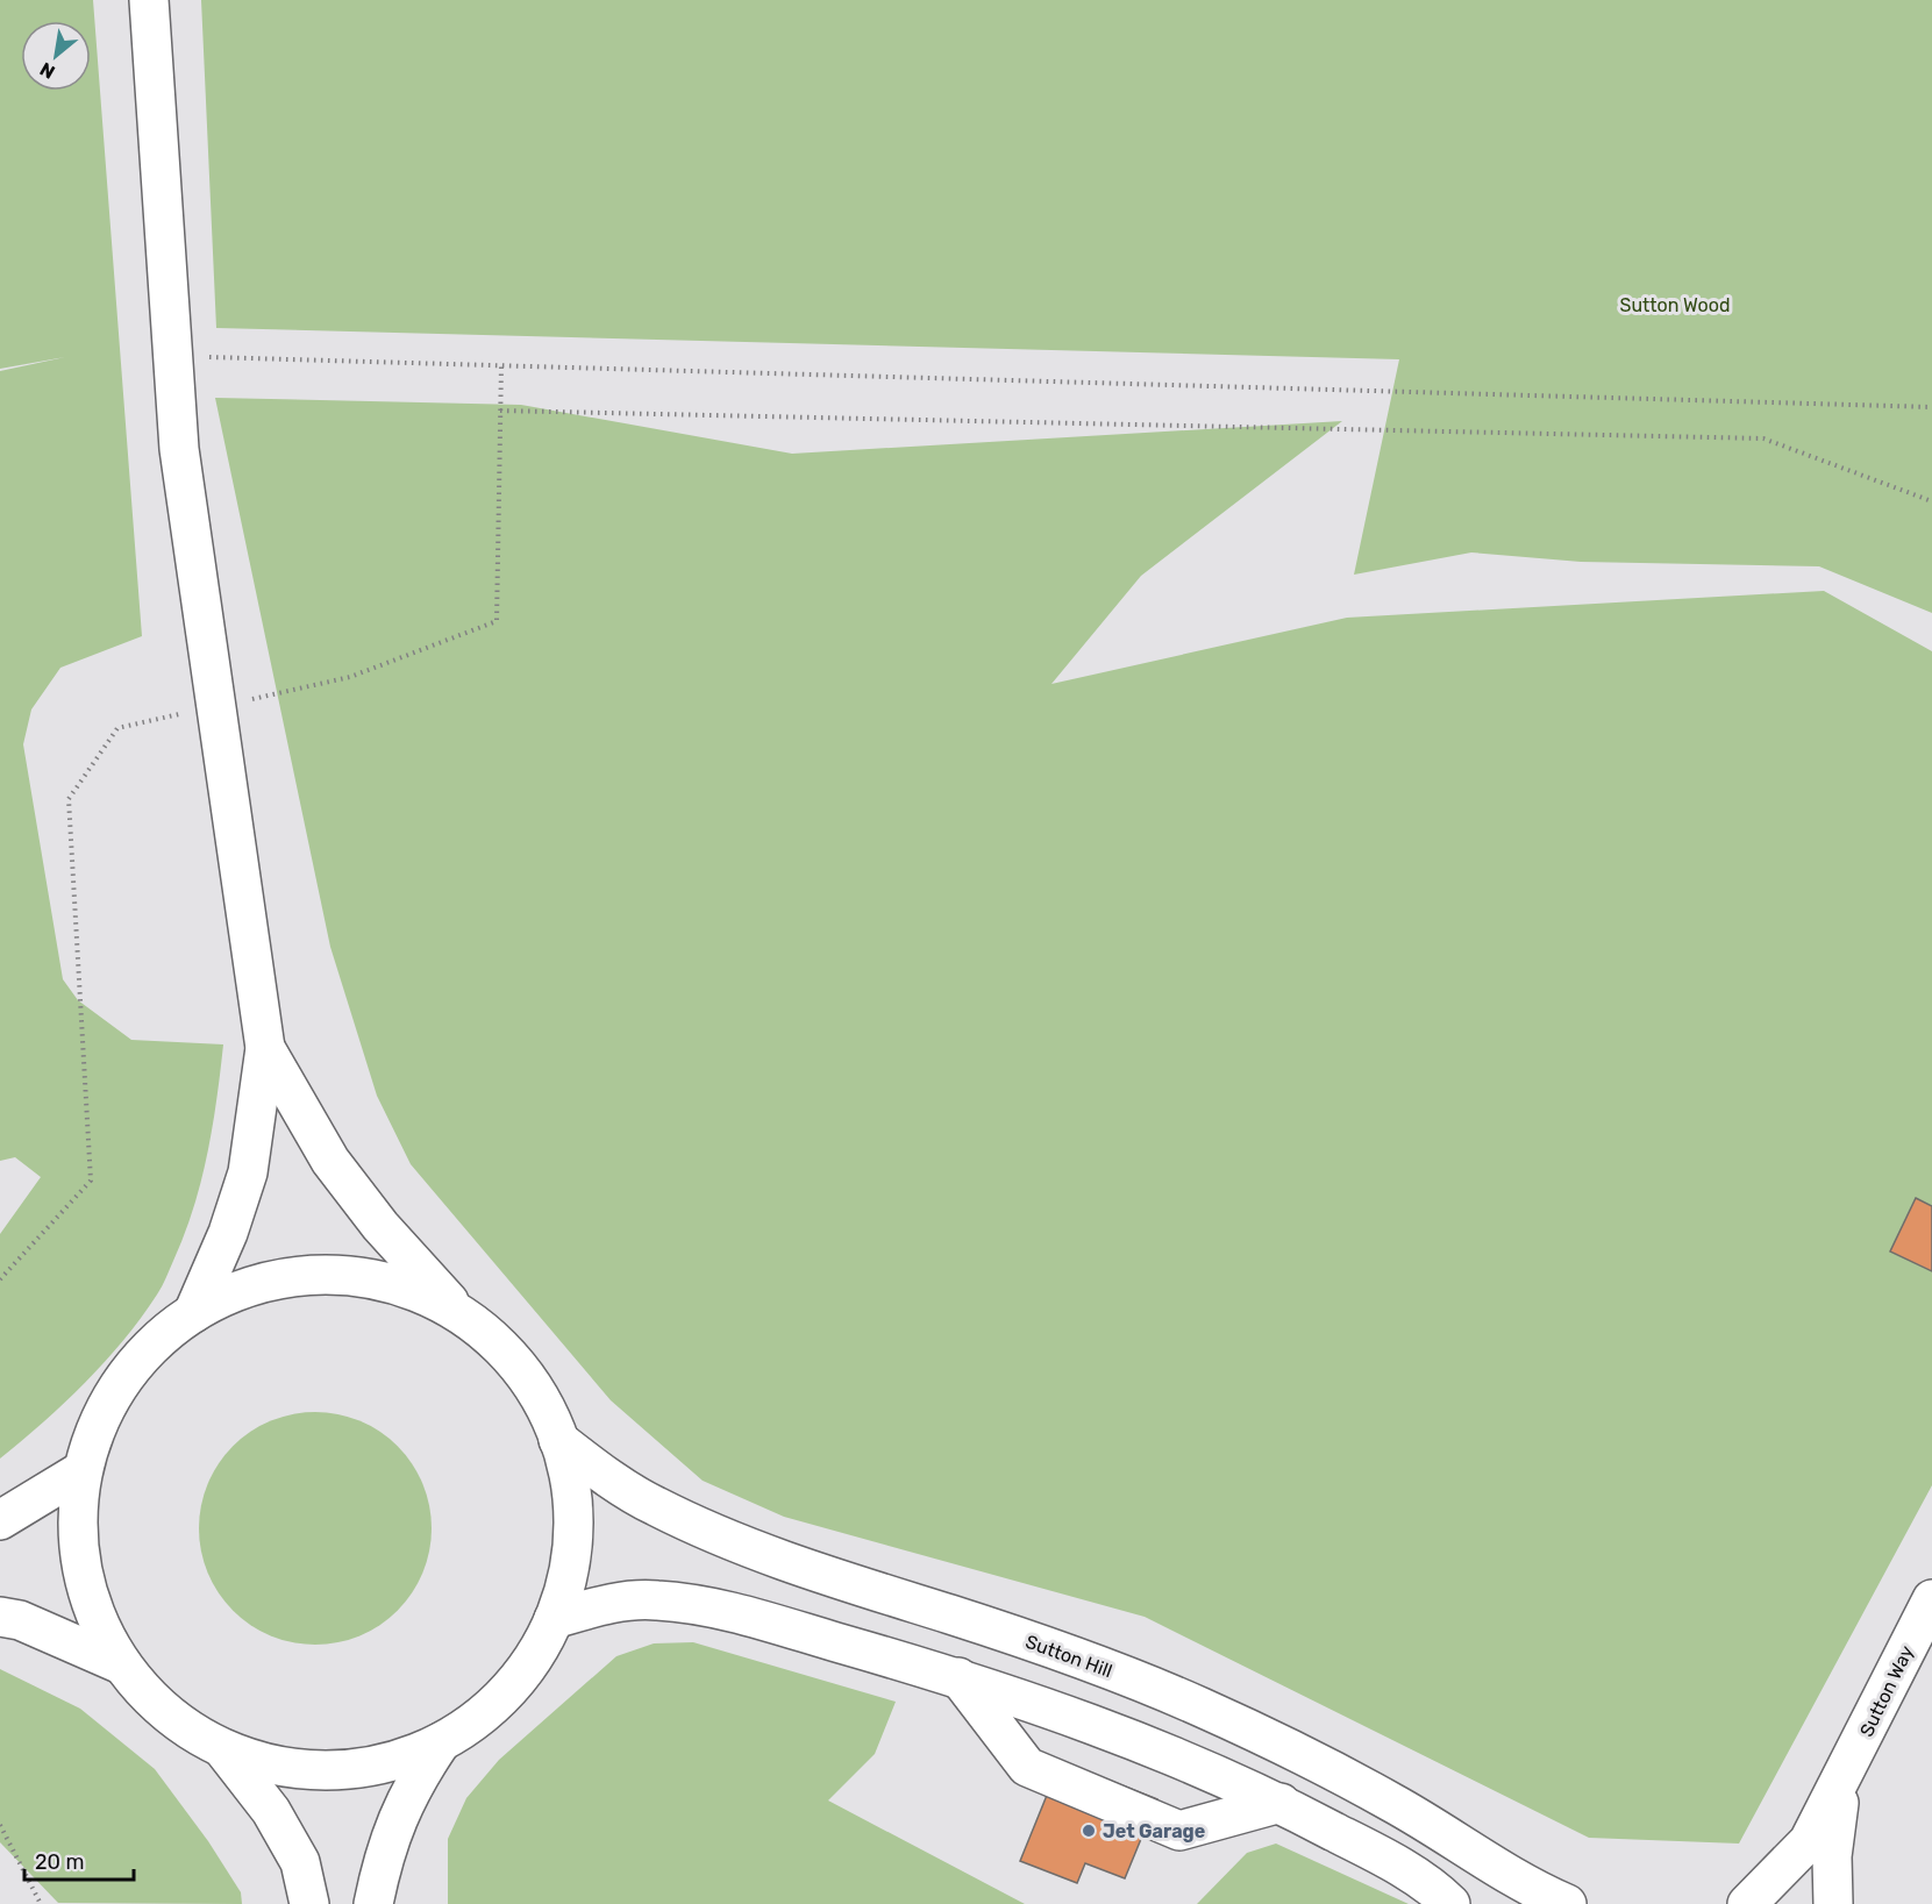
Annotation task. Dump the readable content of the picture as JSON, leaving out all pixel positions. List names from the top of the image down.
{
  "streets": {
    "main road": ["Sutton Hill", "Sutton Way"]
  },
  "parks": ["Sutton Wood"],
  "places": ["Jet Garage"],
  "scale_bar": "20 m",
  "north": "bottom left"
}
